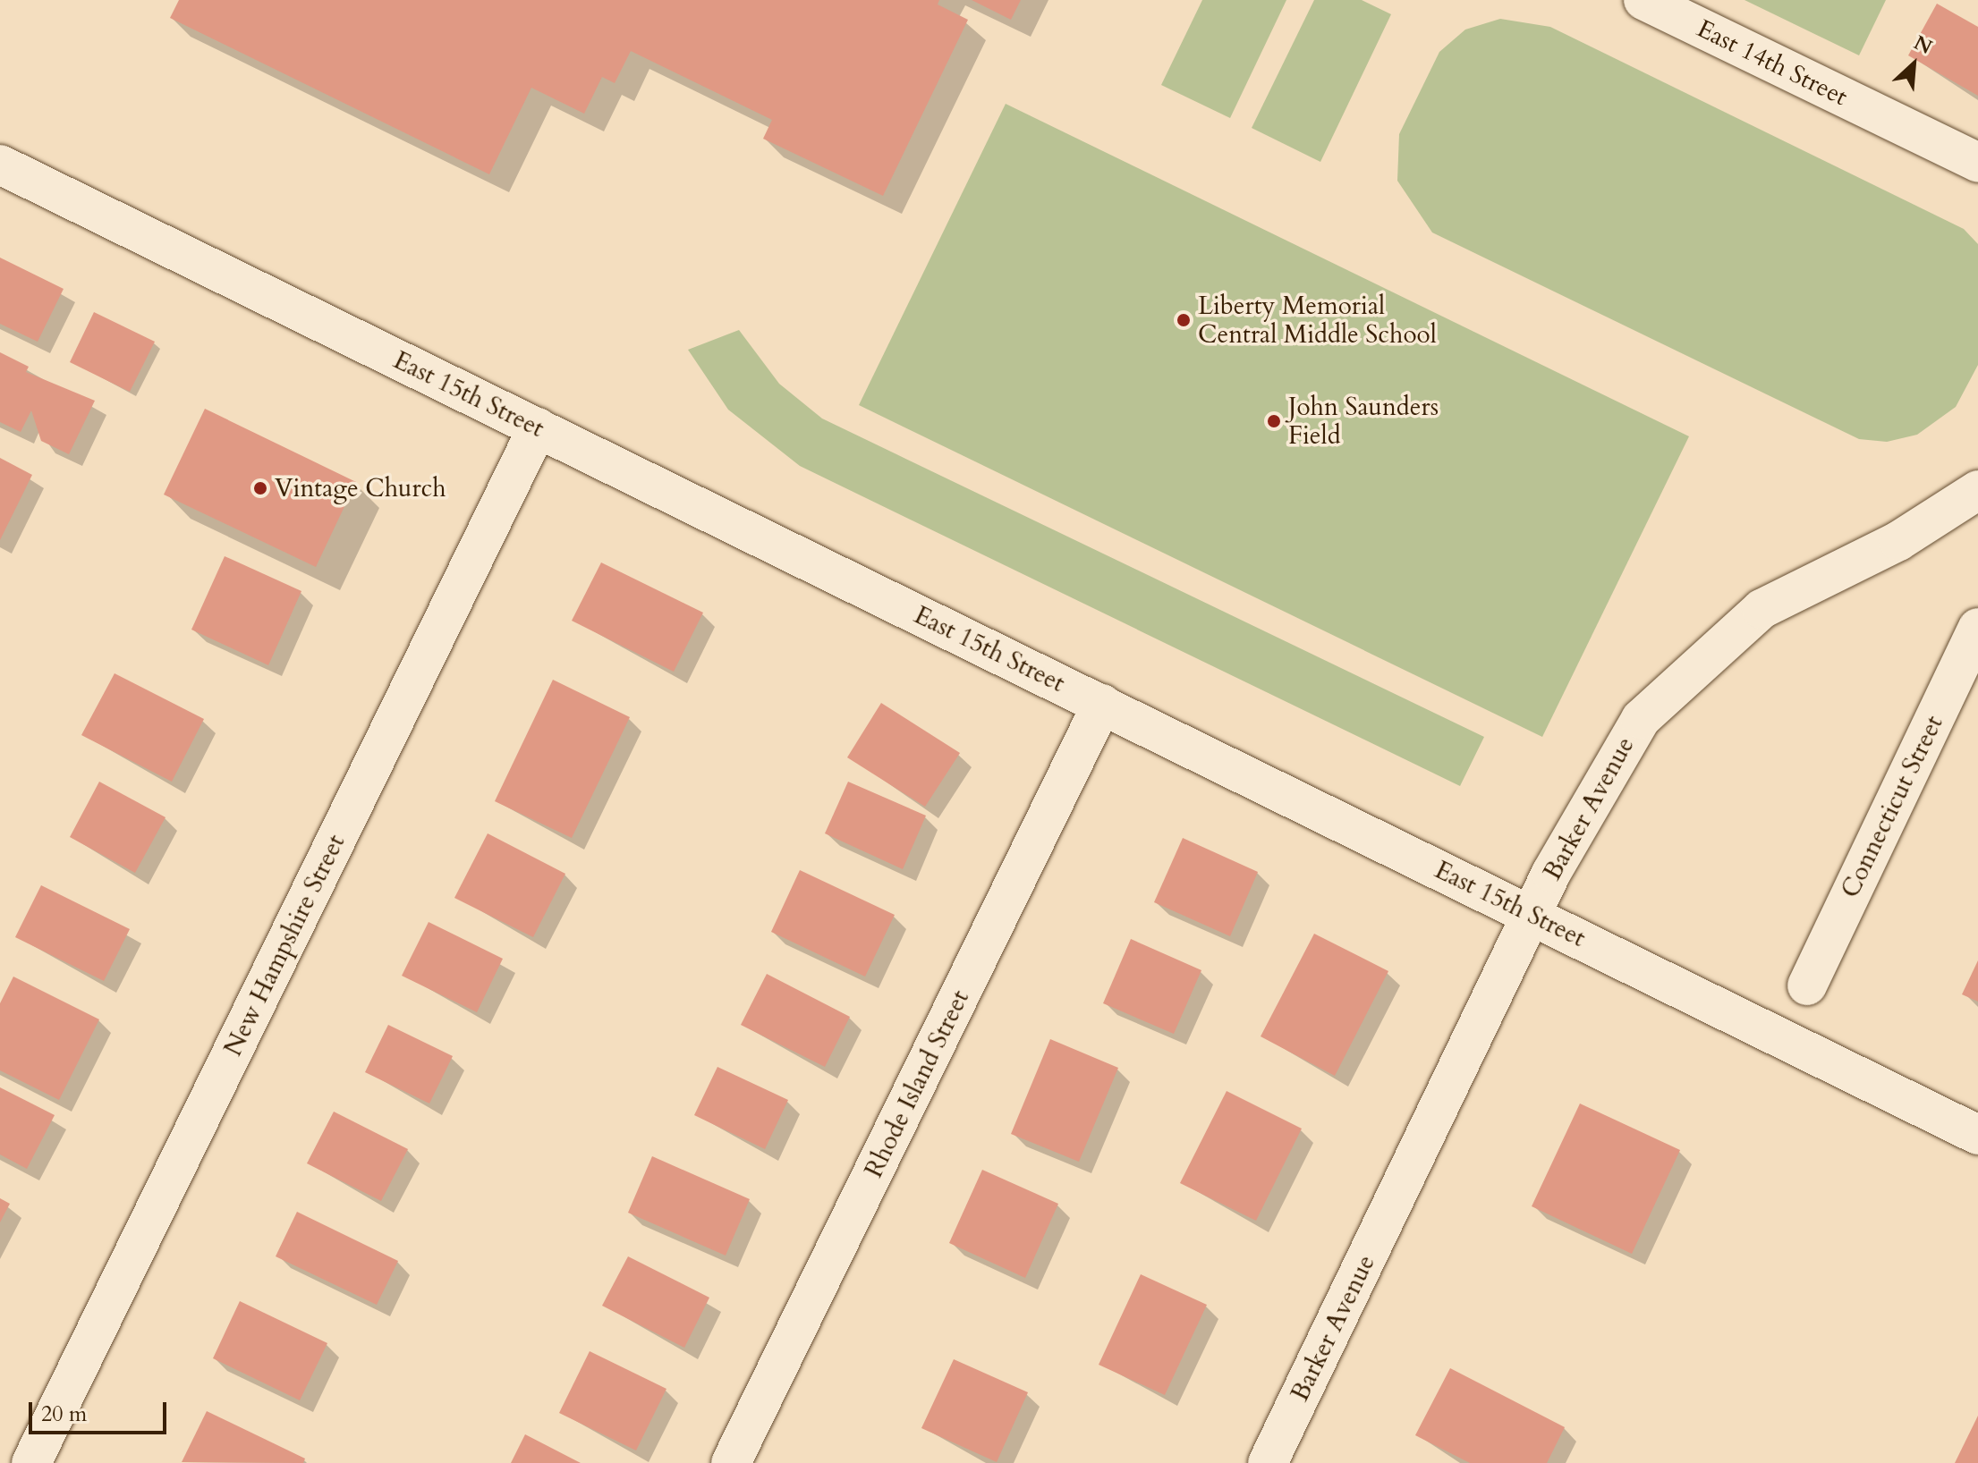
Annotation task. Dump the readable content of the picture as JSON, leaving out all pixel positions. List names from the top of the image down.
{
  "streets": {
    "street": [
      "East 14th Street",
      "East 15th Street",
      "Connecticut Street",
      "Barker Avenue",
      "New Hampshire Street",
      "Rhode Island Street"
    ]
  },
  "crossings": [
    ["East 15th Street", "Barker Avenue"],
    ["East 15th Street", "New Hampshire Street"],
    ["East 15th Street", "Rhode Island Street"]
  ],
  "places": ["Liberty Memorial Central Middle School", "John Saunders Field", "Vintage Church"],
  "scale_bar": "20 m",
  "north": "top right"
}
